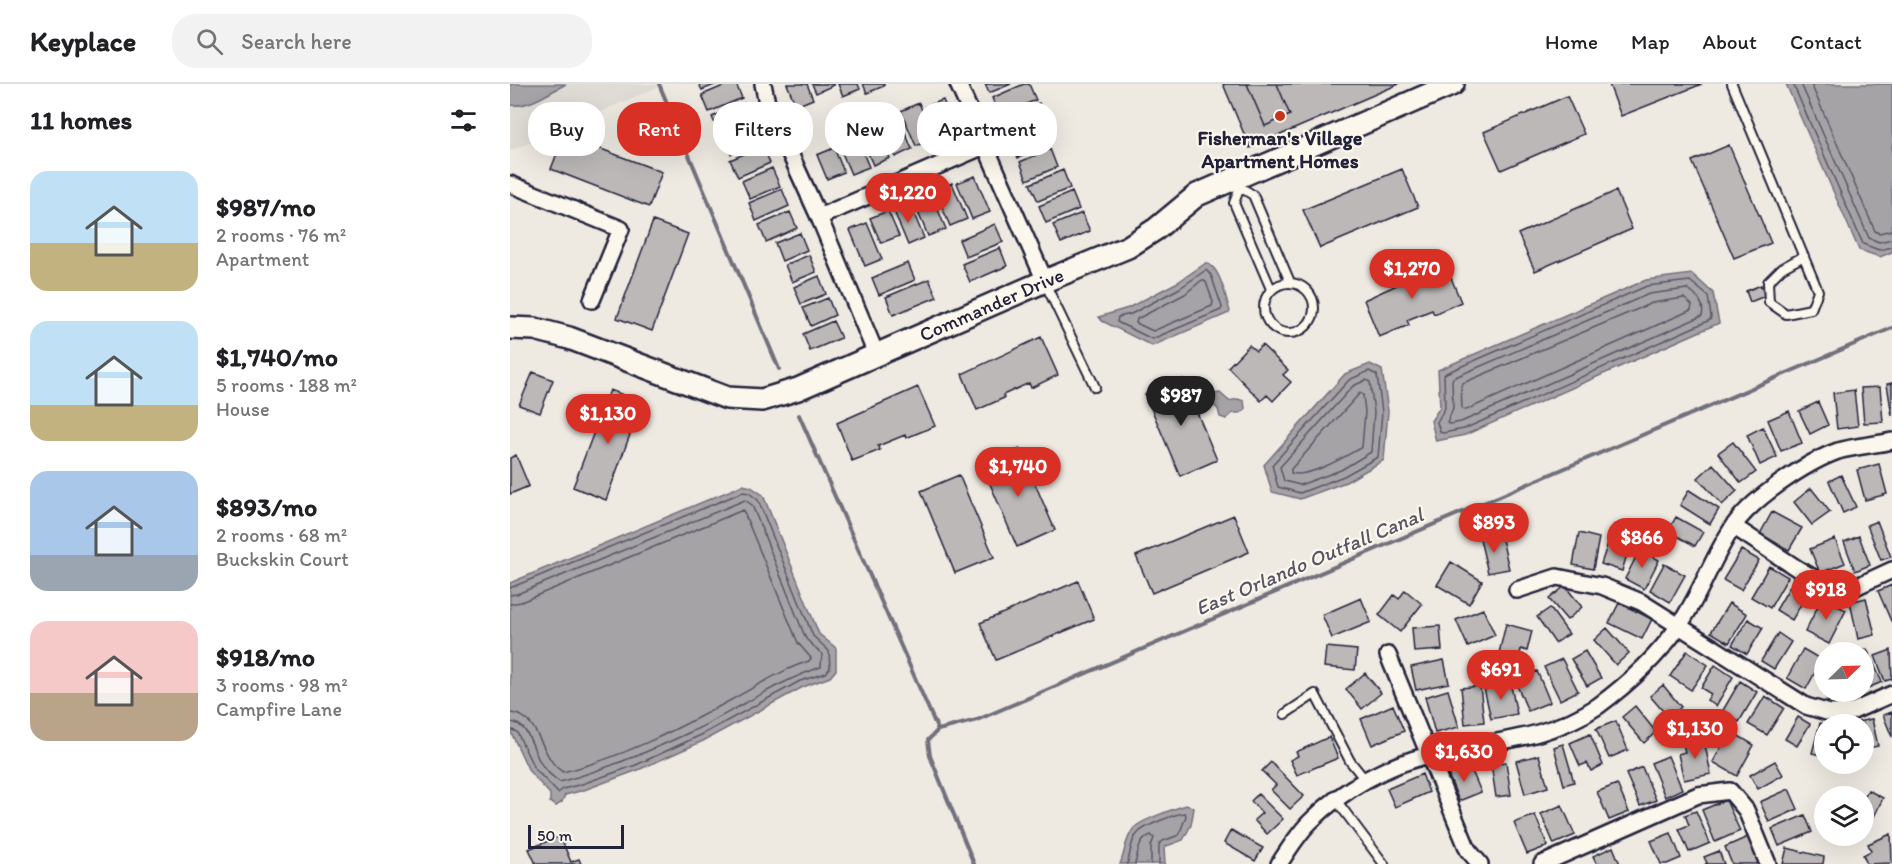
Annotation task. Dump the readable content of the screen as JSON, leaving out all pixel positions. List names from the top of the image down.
{
  "streets": {
    "street": ["Commander Drive"]
  },
  "water": ["East Orlando Outfall Canal"],
  "places": ["Fisherman's Village Apartment Homes"],
  "scale_bar": "50 m",
  "north": "top right",
  "page": {
    "header": "Keyplace",
    "search": "Search here",
    "nav": [
      "Home",
      "Map",
      "About",
      "Contact"
    ],
    "heading": "11 homes",
    "chip": [
      "Buy",
      "Rent",
      "Filters",
      "New",
      "Apartment"
    ],
    "list": [
      {
        "name": "$987/mo",
        "note": "2 rooms · 76 m² · Apartment"
      },
      {
        "name": "$1,740/mo",
        "note": "5 rooms · 188 m² · House"
      },
      {
        "name": "$893/mo",
        "note": "2 rooms · 68 m² · Buckskin Court"
      },
      {
        "name": "$918/mo",
        "note": "3 rooms · 98 m² · Campfire Lane"
      }
    ],
    "price": [
      "$1,220",
      "$1,270",
      "$987",
      "$1,130",
      "$1,740",
      "$893",
      "$866",
      "$918",
      "$691",
      "$1,130",
      "$1,630"
    ],
    "scale": "50 m"
  }
}
